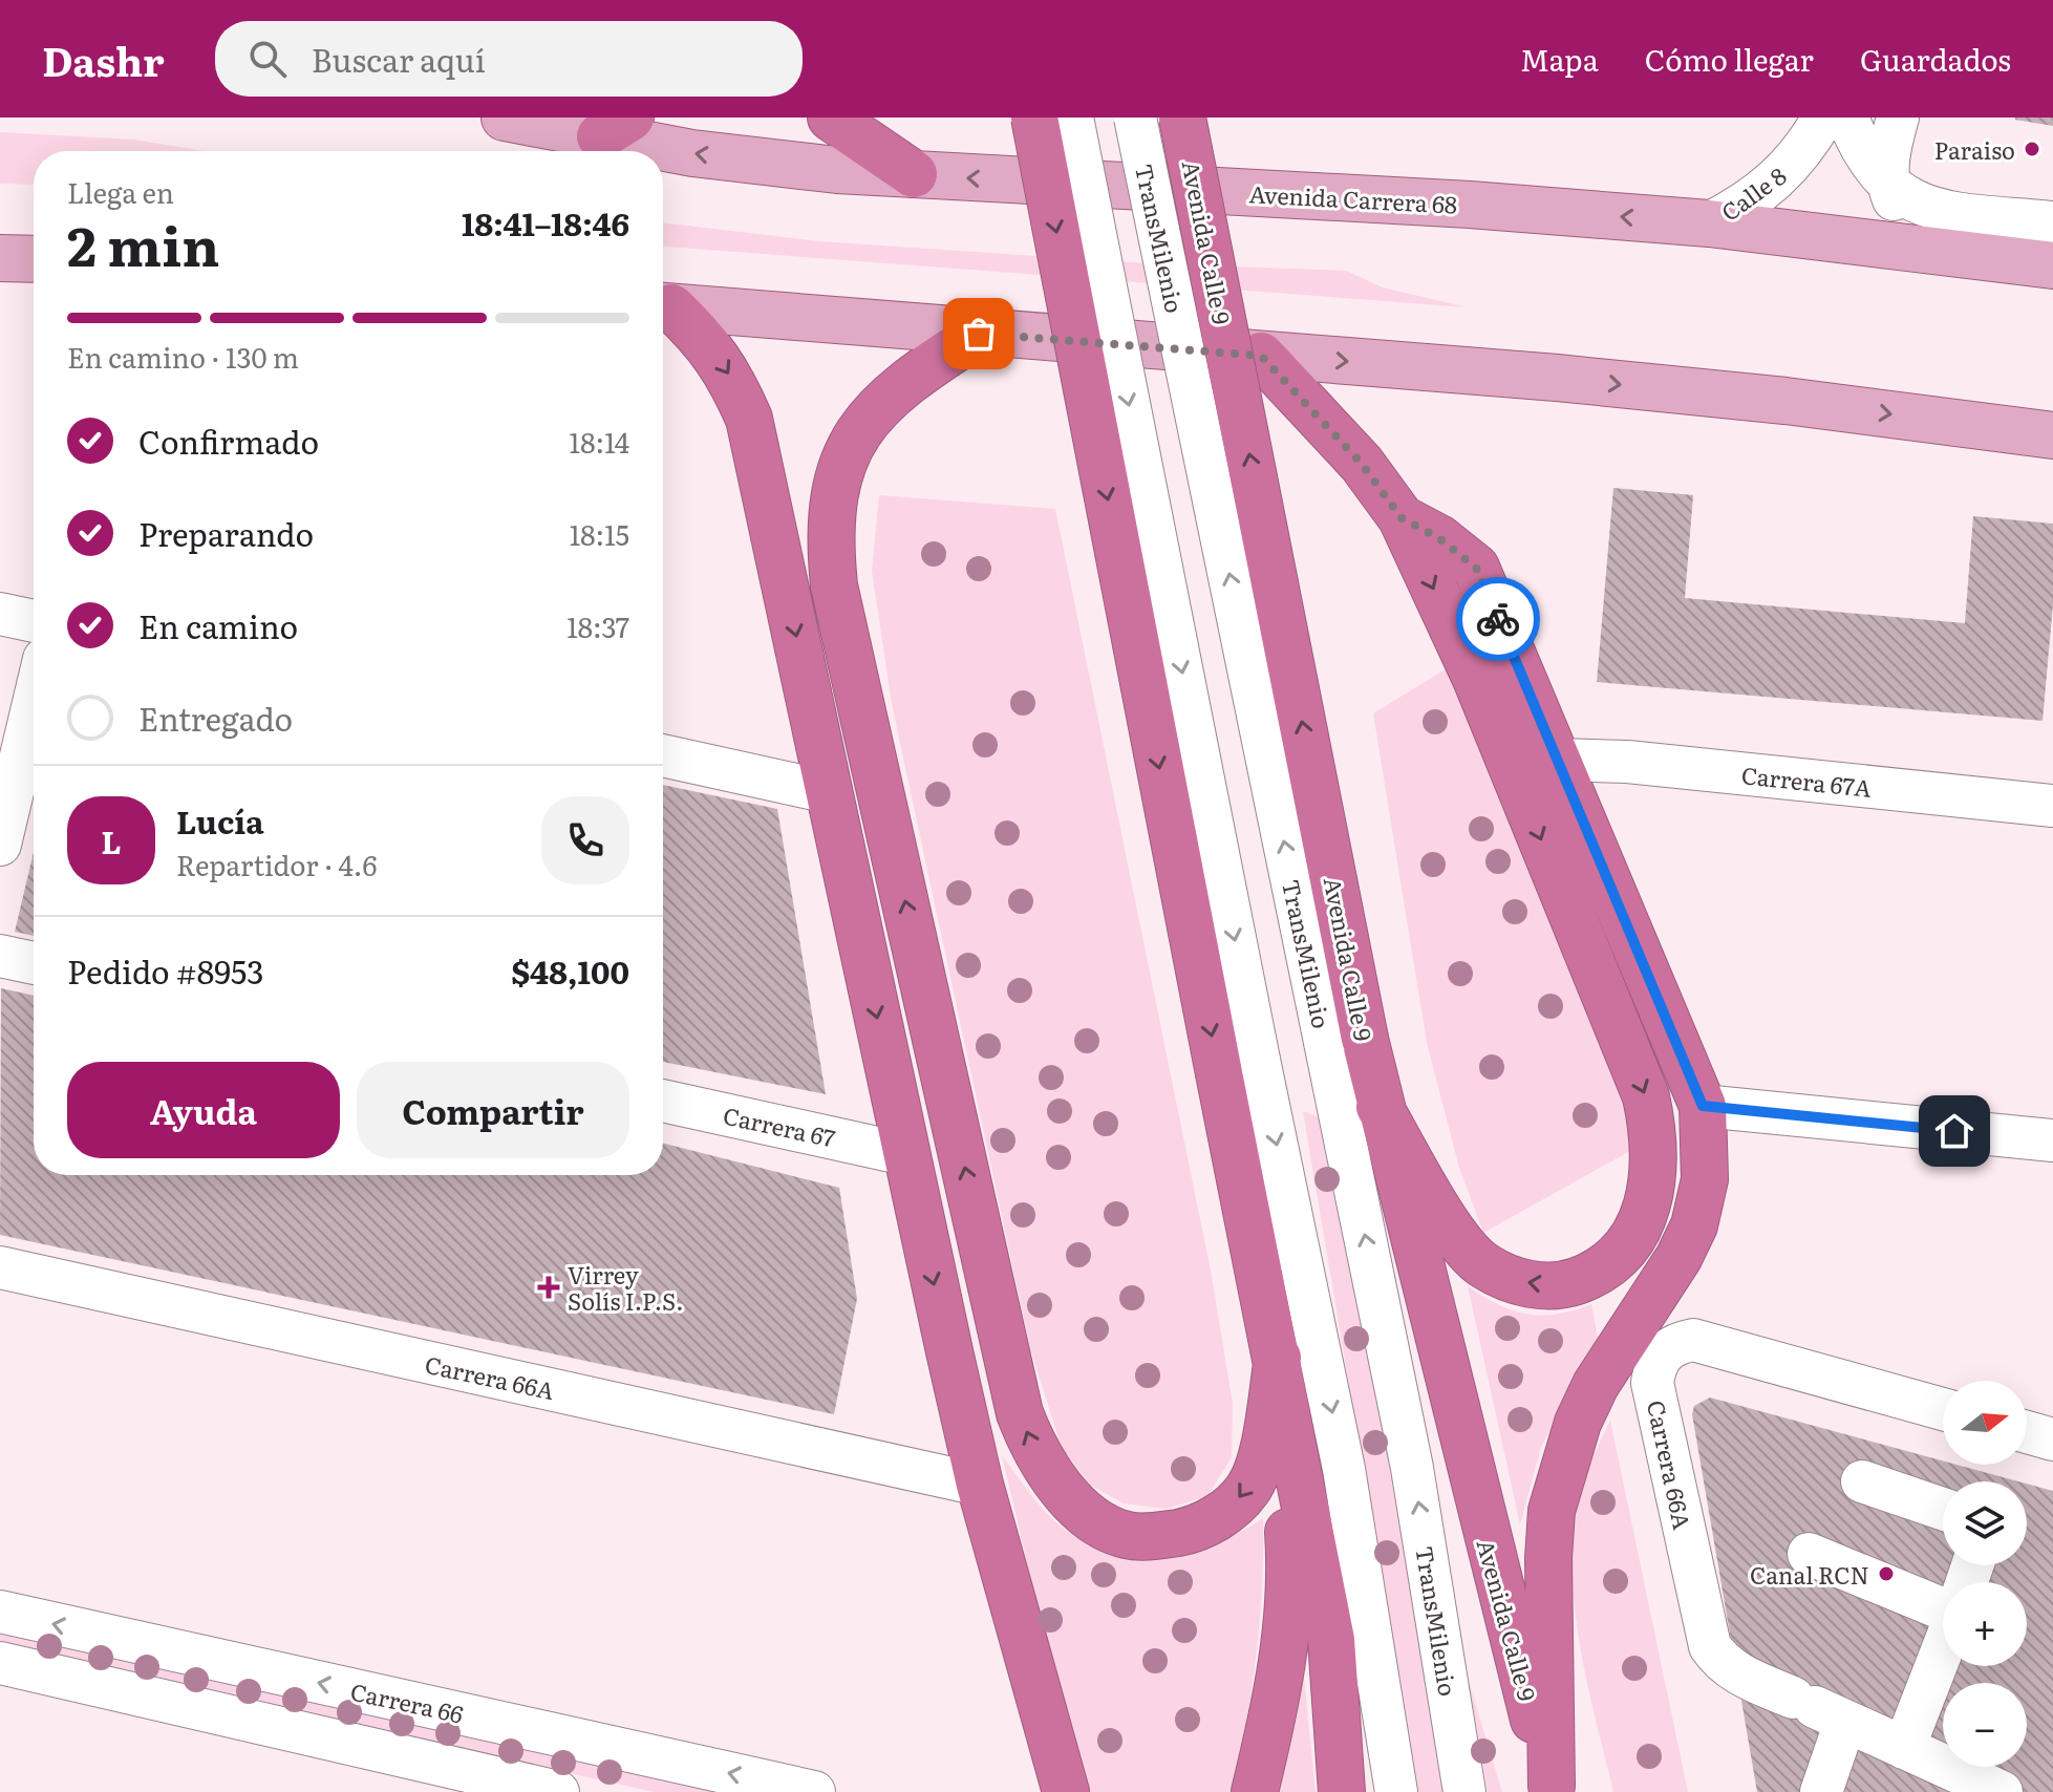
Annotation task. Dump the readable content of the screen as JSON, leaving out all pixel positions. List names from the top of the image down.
{
  "streets": {
    "highway": ["Avenida Calle 9"],
    "main road": ["Avenida Carrera 68"],
    "street": [
      "Calle 8",
      "TransMilenio",
      "Carrera 67A",
      "Carrera 67",
      "Carrera 66A",
      "Carrera 66"
    ]
  },
  "crossings": [
    ["Calle 8", "Avenida Carrera 68"],
    ["TransMilenio", "Avenida Calle 9"]
  ],
  "places": {
    "other": ["Paraiso", "Canal RCN"],
    "health": ["Virrey Solís I.P.S."]
  },
  "north": "right",
  "page": {
    "header": "Dashr",
    "search": "Buscar aquí",
    "nav": ["Mapa", "Cómo llegar", "Guardados"],
    "heading": ["2 min", "Llega en", "18:41–18:46"],
    "panel": [
      "Lucía",
      "Repartidor · 4.6",
      "Pedido #8953",
      "$48,100"
    ],
    "bar": "En camino · 130 m",
    "list": [
      ["Confirmado", "18:14"],
      ["Preparando", "18:15"],
      ["En camino", "18:37"],
      "Entregado"
    ],
    "round": "L",
    "buttons": ["Ayuda", "Compartir"],
    "map_buttons": ["+", "−"]
  }
}
